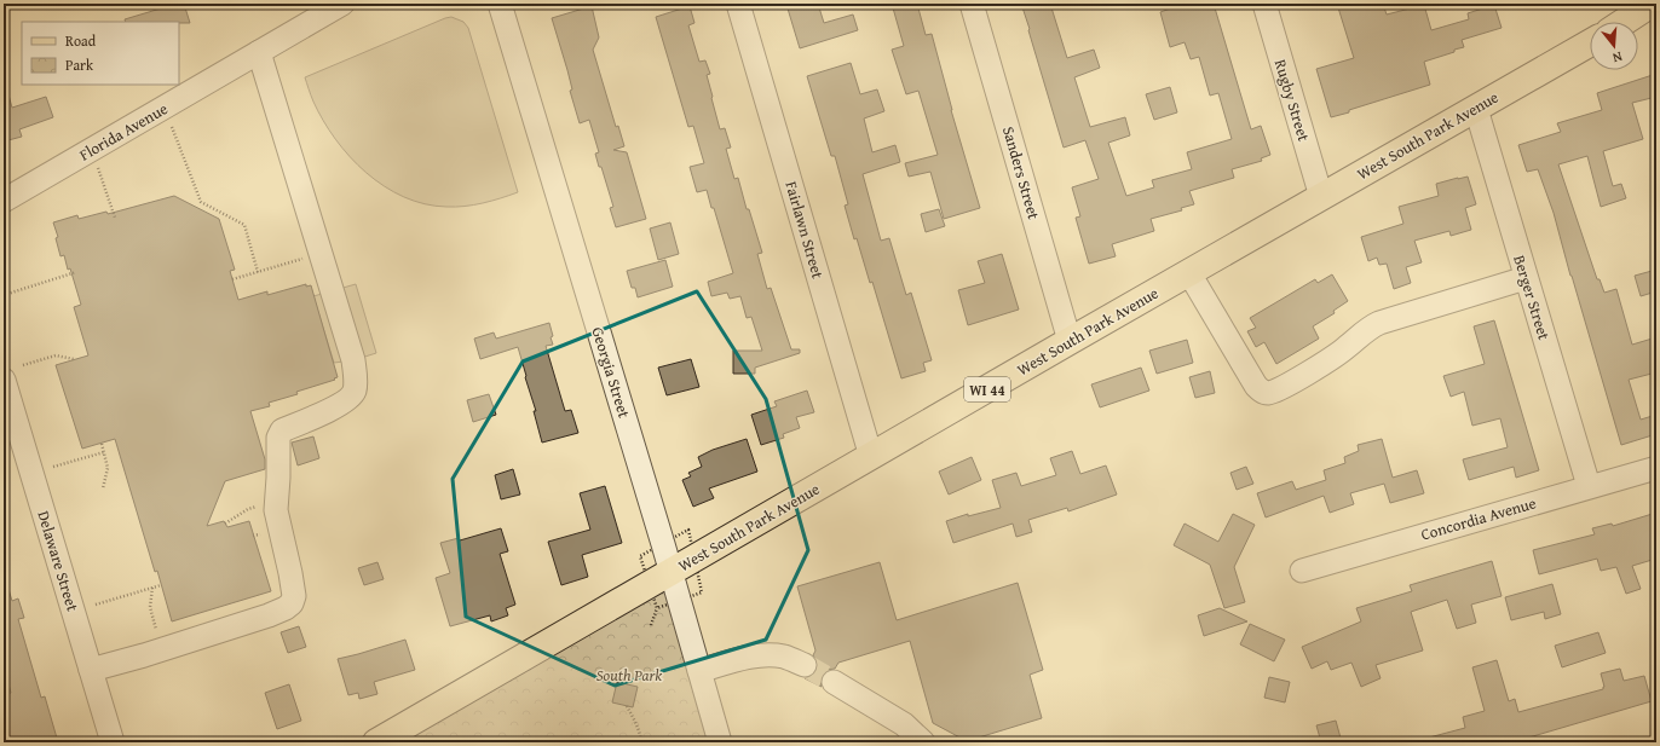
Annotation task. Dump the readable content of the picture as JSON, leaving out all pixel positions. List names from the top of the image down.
{
  "streets": {
    "main road": ["West South Park Avenue", "WI 44"],
    "street": [
      "Rugby Street",
      "Florida Avenue",
      "Sanders Street",
      "Fairlawn Street",
      "Berger Street",
      "Georgia Street",
      "Concordia Avenue",
      "Delaware Street"
    ]
  },
  "crossings": [
    ["Rugby Street", "West South Park Avenue"],
    ["West South Park Avenue", "Sanders Street"],
    ["West South Park Avenue", "Fairlawn Street"],
    ["West South Park Avenue", "Berger Street"],
    ["West South Park Avenue", "Georgia Street"],
    ["Berger Street", "Concordia Avenue"]
  ],
  "parks": ["South Park"],
  "legend": ["Road", "Park"],
  "north": "bottom"
}
